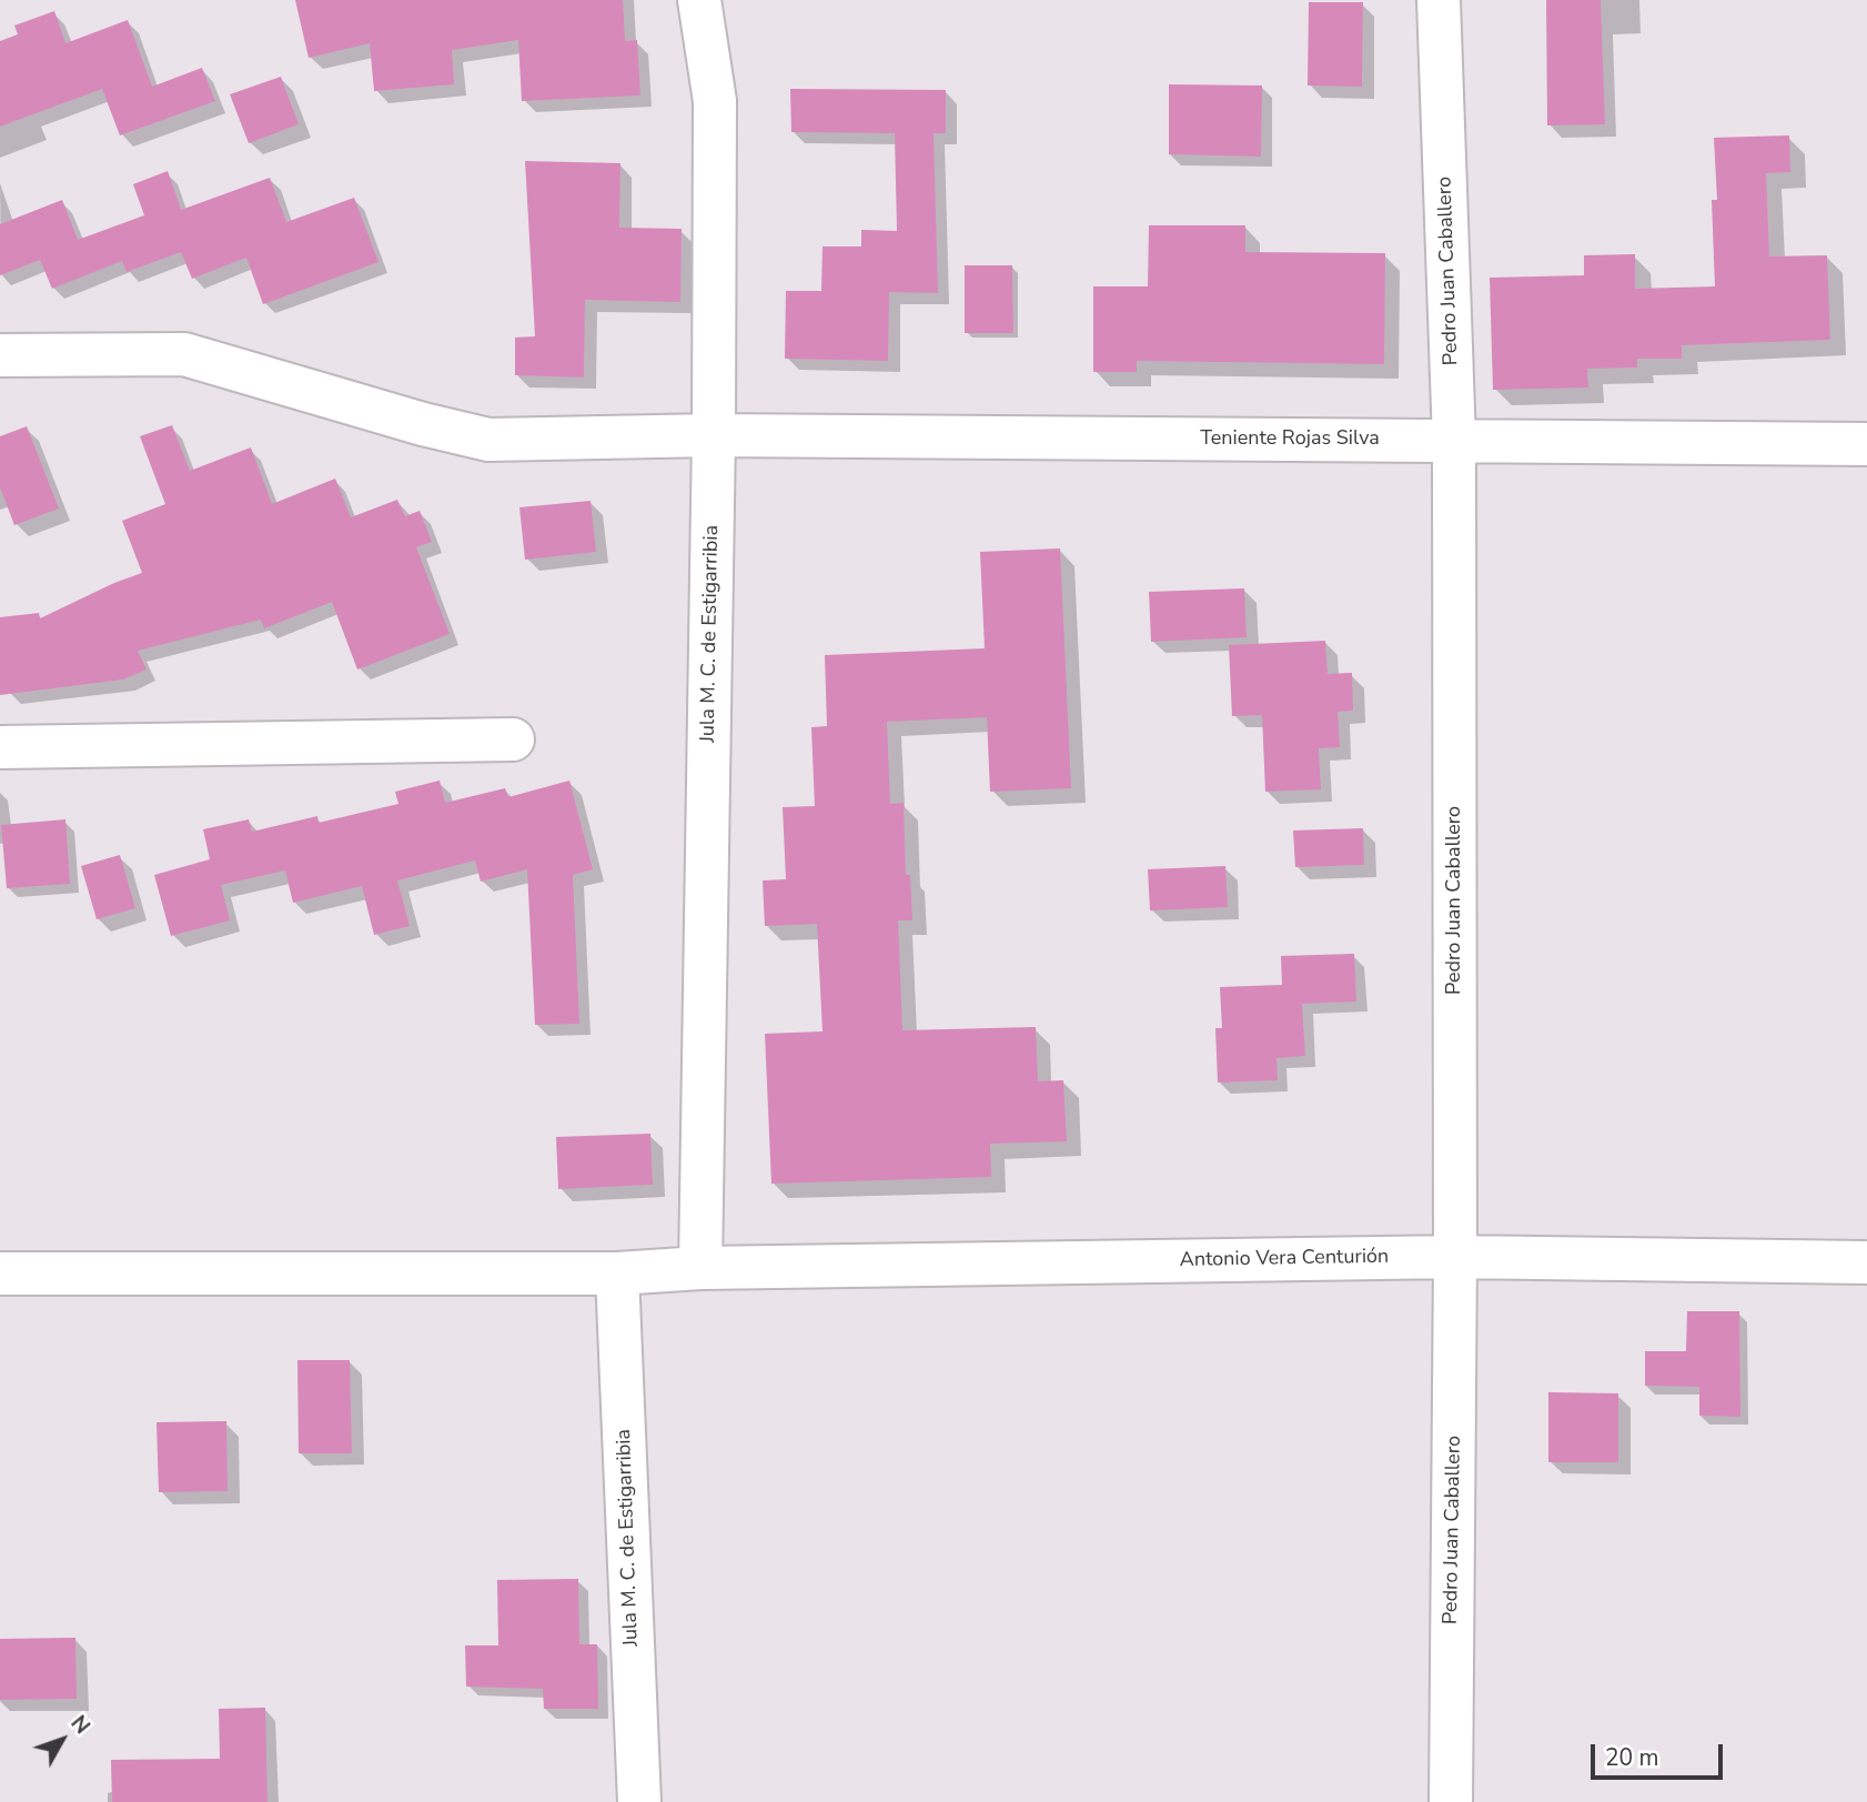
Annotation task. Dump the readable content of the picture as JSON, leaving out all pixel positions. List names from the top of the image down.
{
  "streets": {
    "street": [
      "Pedro Juan Caballero",
      "Teniente Rojas Silva",
      "Jula M. C. de Estigarribia",
      "Antonio Vera Centurión"
    ]
  },
  "crossings": [
    ["Pedro Juan Caballero", "Teniente Rojas Silva"],
    ["Pedro Juan Caballero", "Antonio Vera Centurión"],
    ["Teniente Rojas Silva", "Jula M. C. de Estigarribia"],
    ["Jula M. C. de Estigarribia", "Antonio Vera Centurión"]
  ],
  "scale_bar": "20 m",
  "north": "top right"
}
